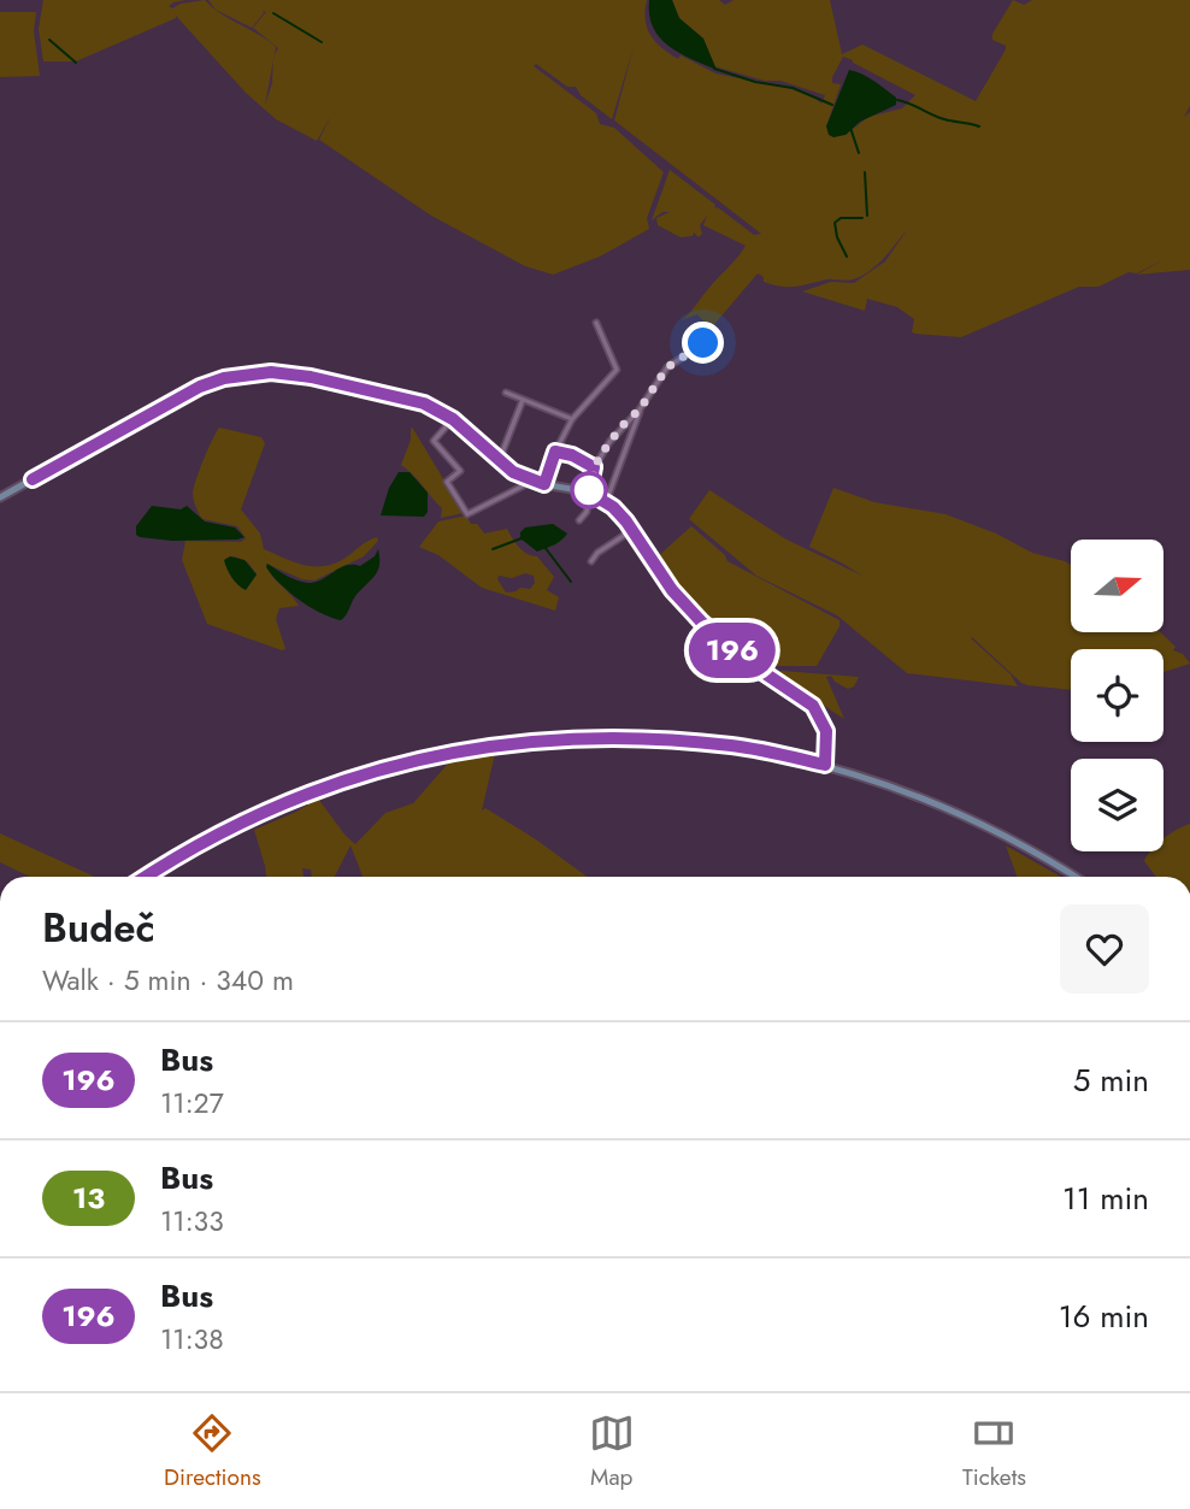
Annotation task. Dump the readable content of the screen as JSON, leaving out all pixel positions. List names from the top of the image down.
{
  "lines": ["bus line 196"],
  "north": "right",
  "page": {
    "on_map": "196",
    "heading": ["Budeč", "Walk · 5 min · 340 m"],
    "list": [
      {
        "mark": "196",
        "name": "Bus",
        "note": "11:27",
        "value": "5 min"
      },
      {
        "mark": "13",
        "name": "Bus",
        "note": "11:33",
        "value": "11 min"
      },
      {
        "mark": "196",
        "name": "Bus",
        "note": "11:38",
        "value": "16 min"
      }
    ],
    "tabs": ["Directions", "Map", "Tickets"]
  }
}
